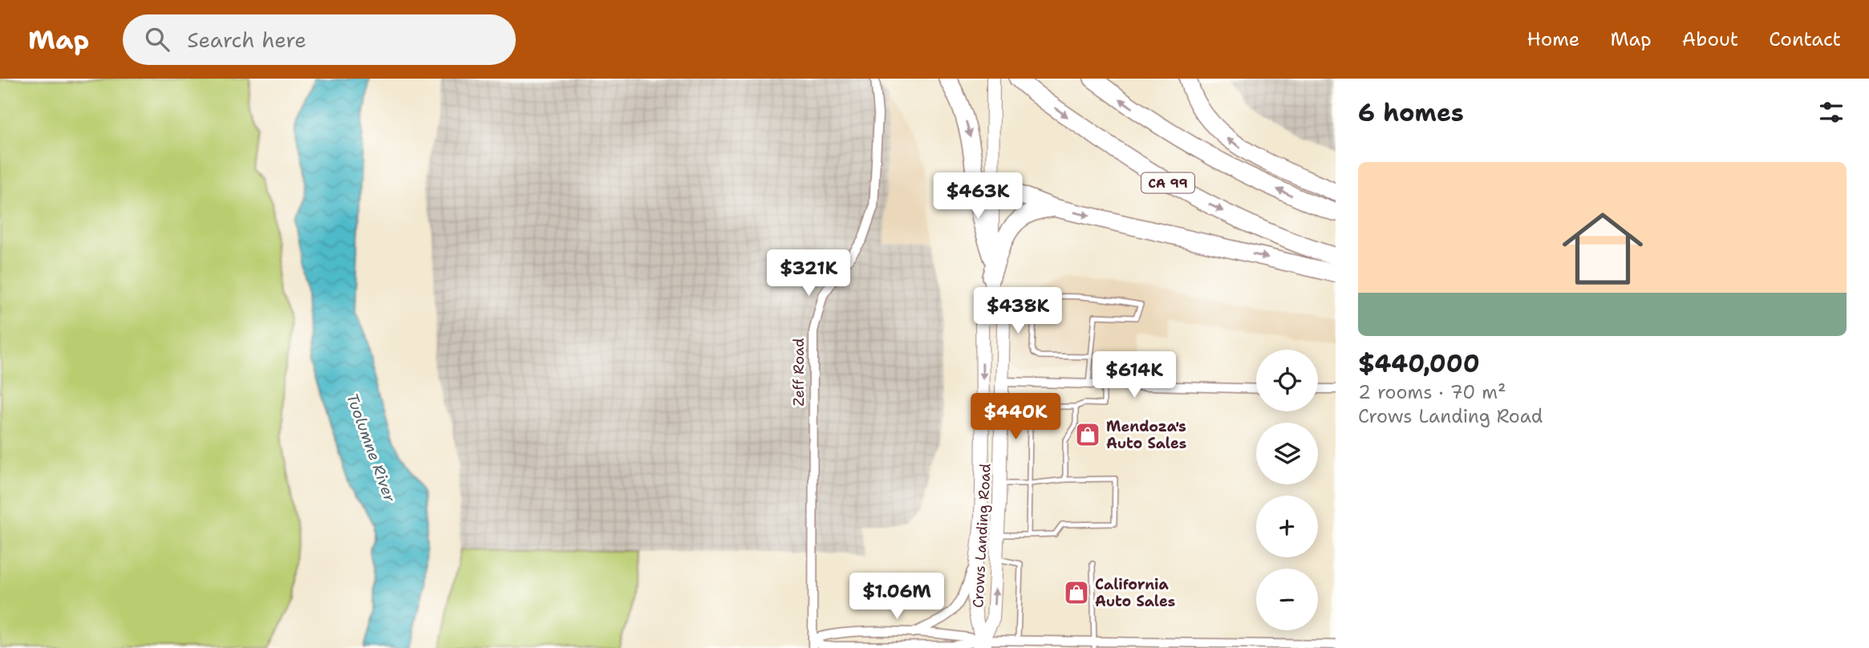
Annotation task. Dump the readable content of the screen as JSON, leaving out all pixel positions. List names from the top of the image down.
{
  "streets": {
    "highway": ["CA 99"],
    "main road": ["Crows Landing Road"],
    "street": ["Zeff Road"]
  },
  "water": ["Tuolumne River"],
  "places": {
    "shop": ["Mendoza's Auto Sales", "California Auto Sales"]
  },
  "page": {
    "header": "Map",
    "search": "Search here",
    "nav": [
      "Home",
      "Map",
      "About",
      "Contact"
    ],
    "heading": "6 homes",
    "list": [
      {
        "name": "$440,000",
        "note": "2 rooms · 70 m² · Crows Landing Road"
      }
    ],
    "price": [
      "$463K",
      "$321K",
      "$438K",
      "$614K",
      "$440K",
      "$1.06M"
    ],
    "map_buttons": ["+", "−"]
  }
}
